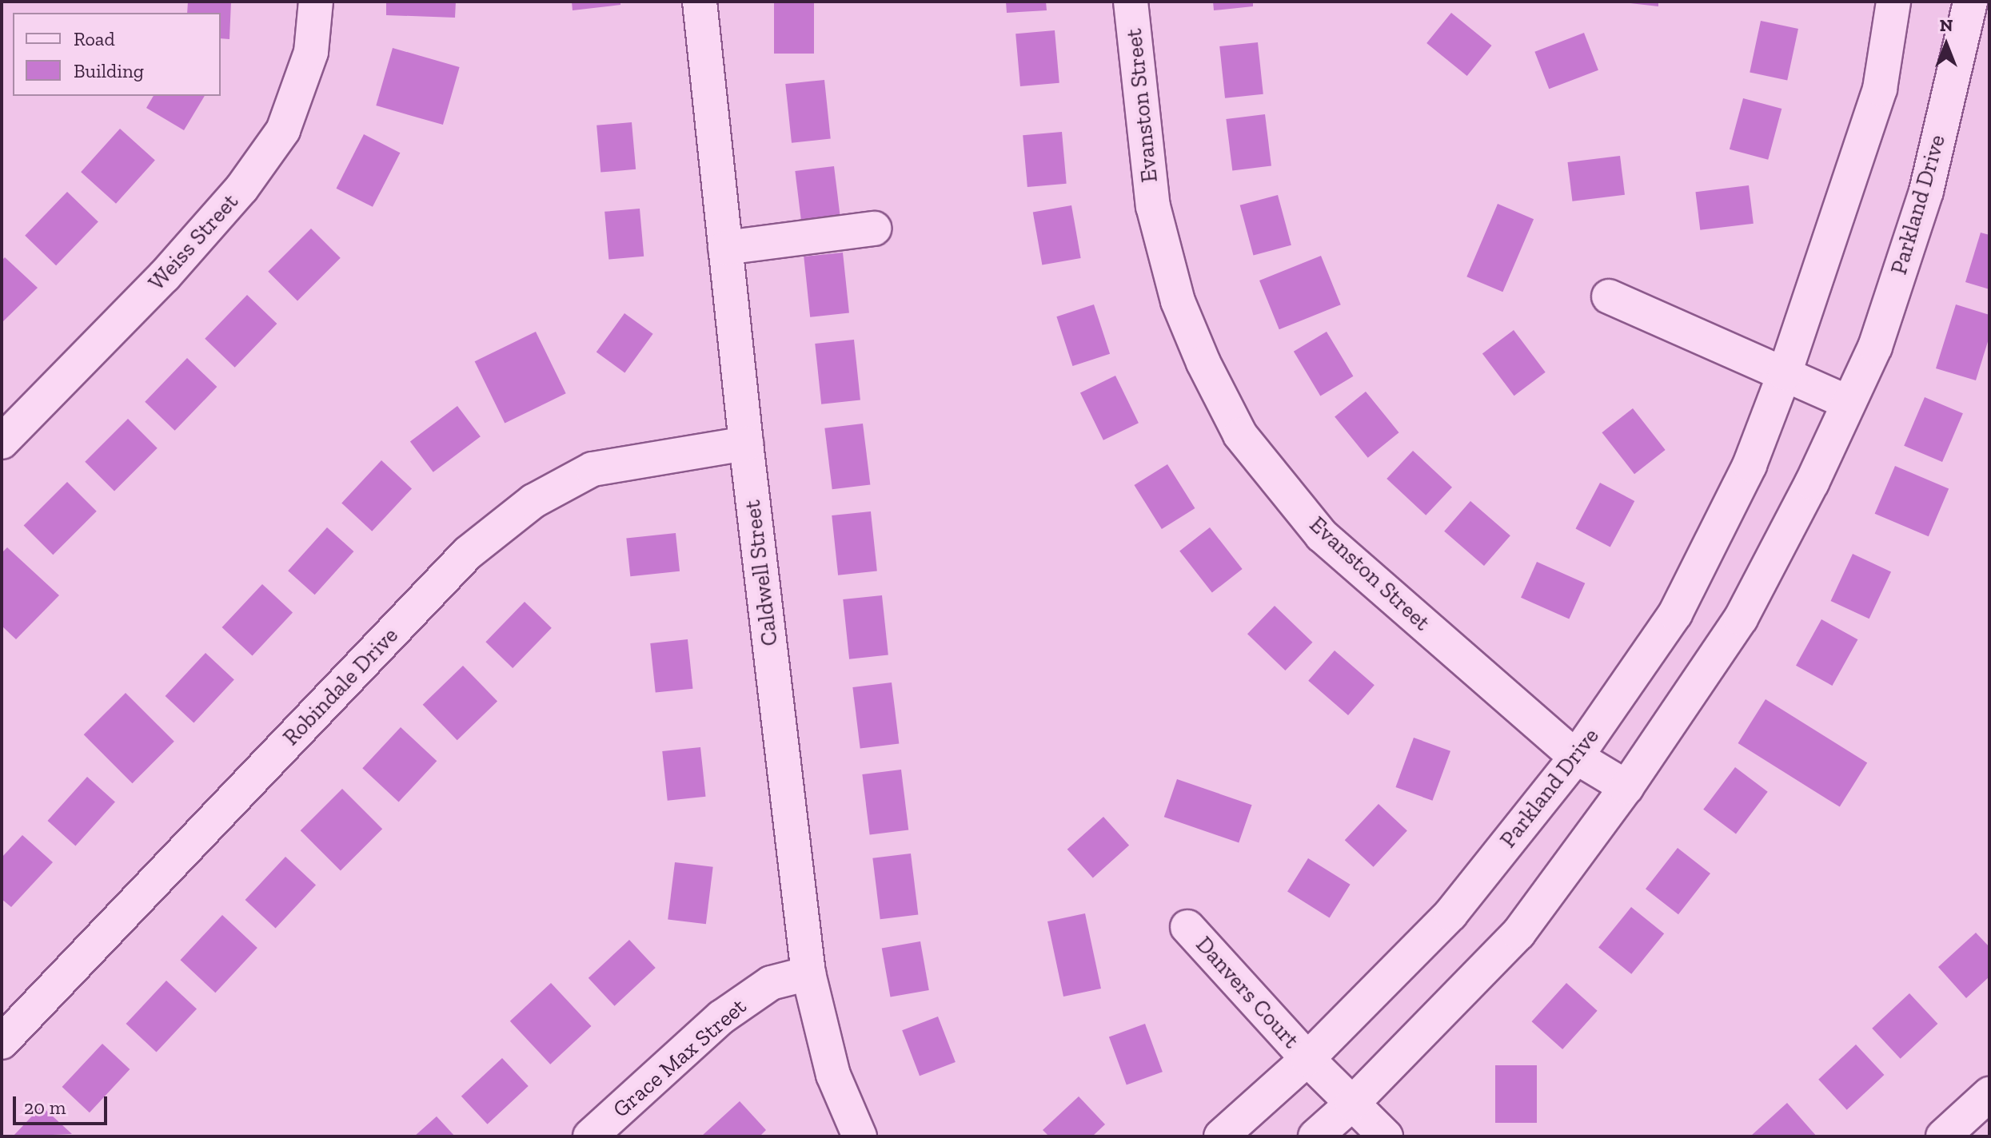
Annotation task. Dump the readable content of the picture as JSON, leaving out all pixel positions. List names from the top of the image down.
{
  "streets": {
    "street": [
      "Evanston Street",
      "Parkland Drive",
      "Weiss Street",
      "Caldwell Street",
      "Robindale Drive",
      "Danvers Court",
      "Grace Max Street"
    ]
  },
  "crossings": [
    ["Evanston Street", "Parkland Drive"],
    ["Parkland Drive", "Danvers Court"],
    ["Caldwell Street", "Robindale Drive"],
    ["Caldwell Street", "Grace Max Street"]
  ],
  "legend": ["Road", "Building"],
  "scale_bar": "20 m",
  "north": "top"
}
